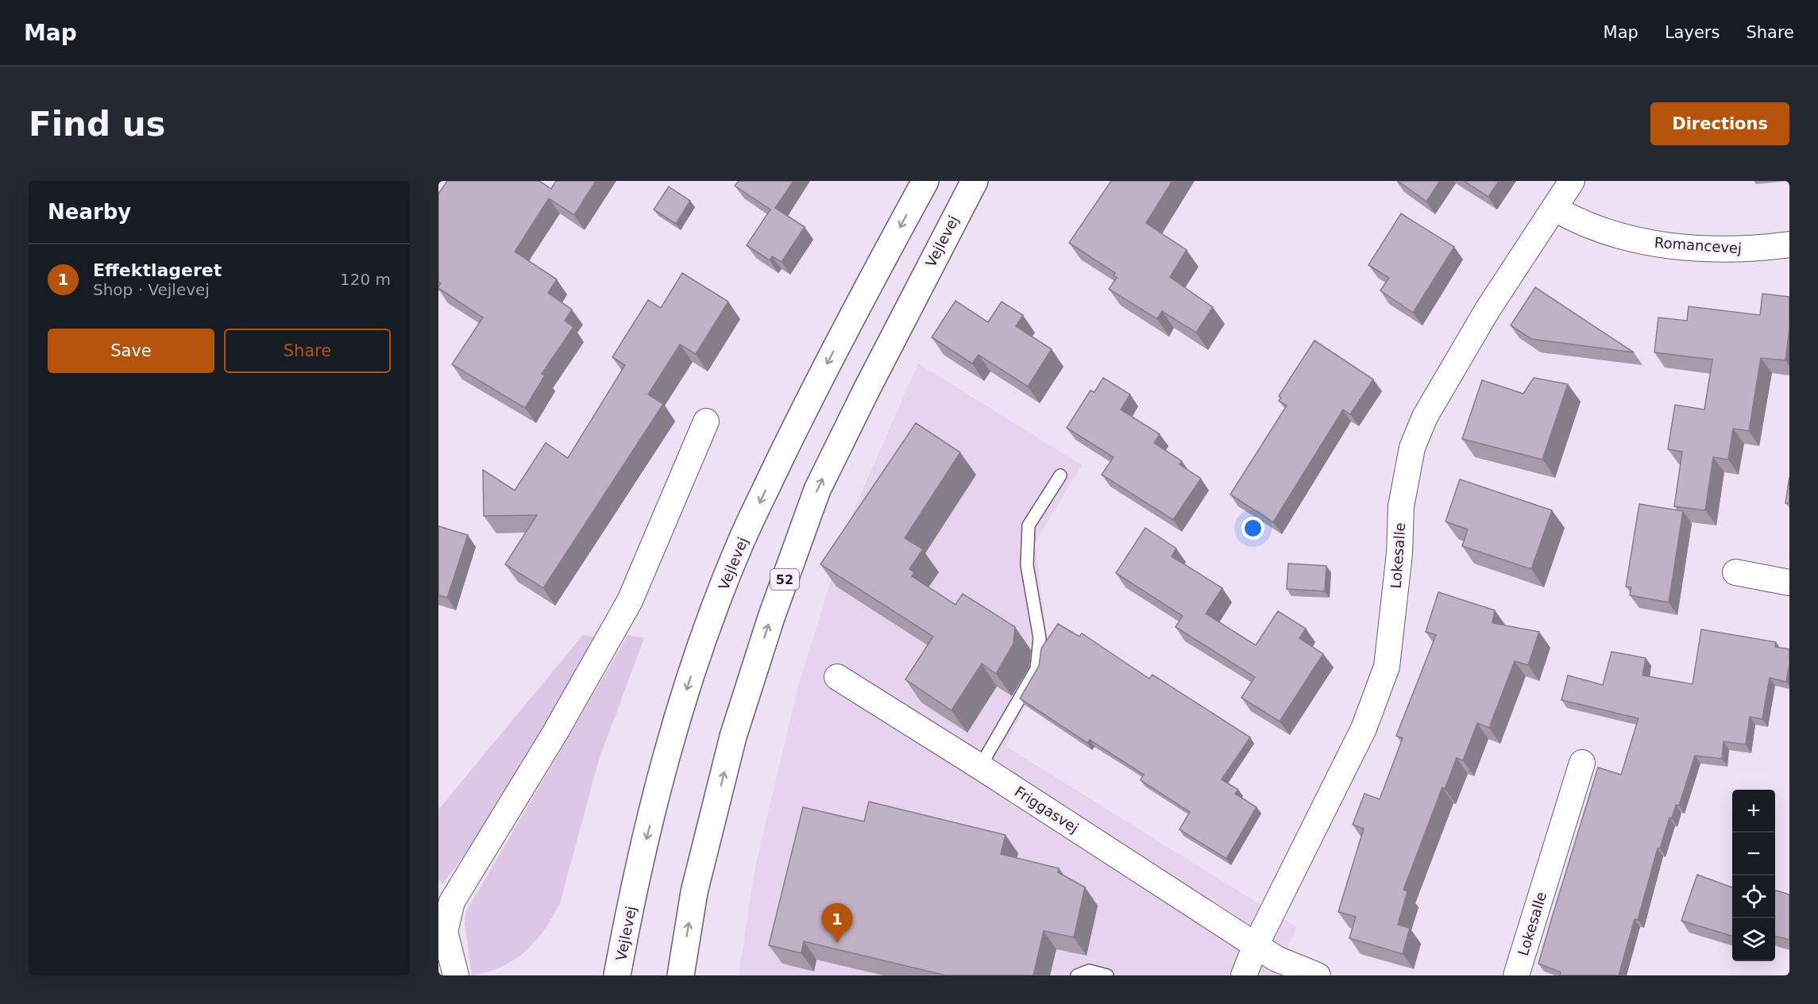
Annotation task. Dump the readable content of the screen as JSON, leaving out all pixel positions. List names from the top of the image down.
{
  "streets": {
    "main road": ["Vejlevej", "52"],
    "street": ["Romancevej", "Lokesalle", "Friggasvej"]
  },
  "crossings": [
    ["Romancevej", "Lokesalle"],
    ["Lokesalle", "Friggasvej"]
  ],
  "page": {
    "header": "Map",
    "nav": ["Map", "Layers", "Share"],
    "buttons": [
      "Directions",
      ["Save", "Share"]
    ],
    "title": "Find us",
    "heading": "Nearby",
    "list": [
      {
        "mark": "1",
        "name": "Effektlageret",
        "note": "Shop · Vejlevej",
        "value": "120 m"
      }
    ],
    "map_buttons": ["+", "−"],
    "pins": "1"
  }
}
